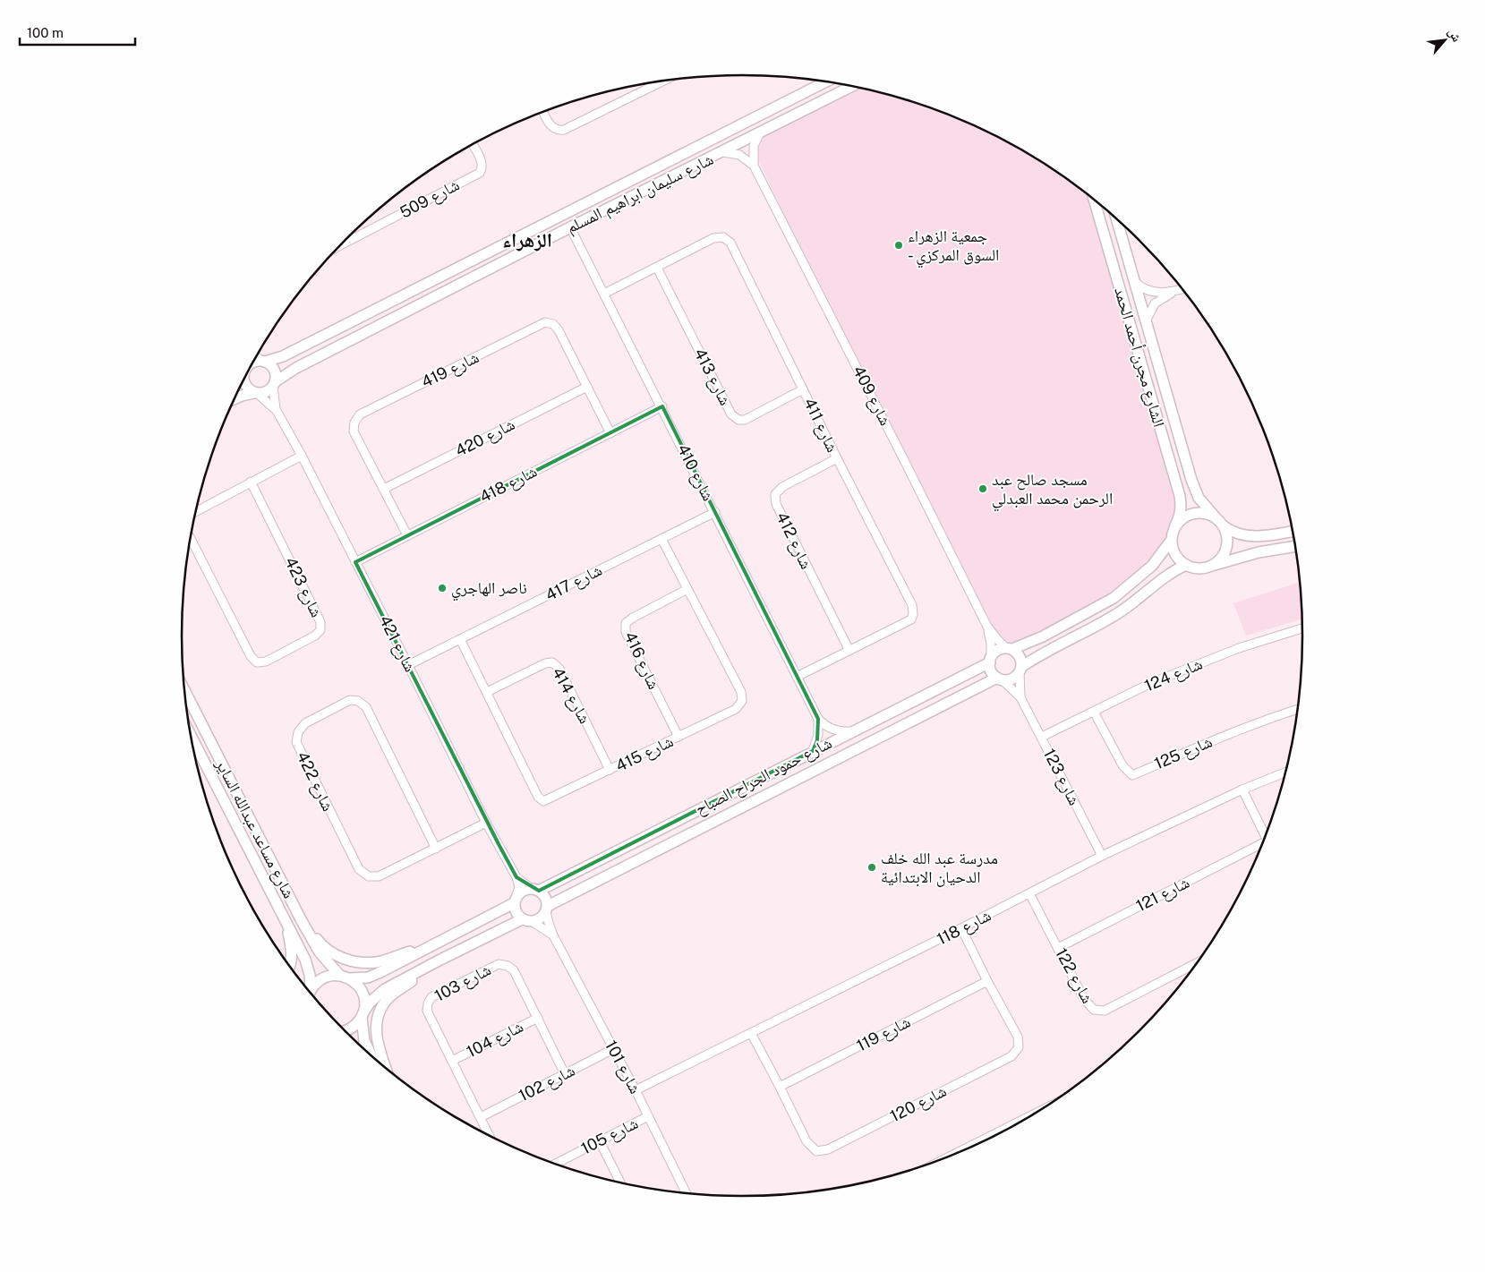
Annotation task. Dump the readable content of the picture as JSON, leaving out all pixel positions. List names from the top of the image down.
{
  "streets": {
    "street": [
      "شارع سليمان ابراهيم المسلم",
      "شارع 509",
      "الشارع مجرن أحمد الحمد",
      "شارع 419",
      "شارع 413",
      "شارع 409",
      "شارع 411",
      "شارع 420",
      "شارع 410",
      "شارع 418",
      "شارع 412",
      "شارع 417",
      "شارع 423",
      "شارع 421",
      "شارع 416",
      "شارع 124",
      "شارع 414",
      "شارع 125",
      "شارع 415",
      "شارع حمود الجراح الصباح",
      "شارع 123",
      "شارع 422",
      "شارع مساعد عبدالله الساير",
      "شارع 121",
      "شارع 118",
      "شارع 122",
      "شارع 103",
      "شارع 119",
      "شارع 104",
      "شارع 101",
      "شارع 102",
      "شارع 120",
      "شارع 105"
    ]
  },
  "crossings": [
    ["شارع سليمان ابراهيم المسلم", "شارع 409"],
    ["شارع سليمان ابراهيم المسلم", "شارع 410"],
    ["شارع سليمان ابراهيم المسلم", "شارع 421"],
    ["شارع 419", "شارع 420"],
    ["شارع 419", "شارع 418"],
    ["شارع 413", "شارع 411"],
    ["شارع 409", "شارع حمود الجراح الصباح"],
    ["شارع 409", "شارع 123"],
    ["شارع 411", "شارع 410"],
    ["شارع 411", "شارع 412"],
    ["شارع 410", "شارع 418"],
    ["شارع 410", "شارع 417"],
    ["شارع 410", "شارع حمود الجراح الصباح"],
    ["شارع 418", "شارع 421"],
    ["شارع 417", "شارع 421"],
    ["شارع 417", "شارع 415"],
    ["شارع 423", "شارع 421"],
    ["شارع 421", "شارع حمود الجراح الصباح"],
    ["شارع 421", "شارع 422"],
    ["شارع 421", "شارع 101"],
    ["شارع 416", "شارع 415"],
    ["شارع 124", "شارع 125"],
    ["شارع 124", "شارع 123"],
    ["شارع 414", "شارع 415"],
    ["شارع حمود الجراح الصباح", "شارع 123"],
    ["شارع حمود الجراح الصباح", "شارع 101"],
    ["شارع 123", "شارع 118"],
    ["شارع 121", "شارع 122"],
    ["شارع 118", "شارع 122"],
    ["شارع 118", "شارع 101"],
    ["شارع 118", "شارع 120"],
    ["شارع 103", "شارع 104"],
    ["شارع 103", "شارع 102"],
    ["شارع 119", "شارع 120"],
    ["شارع 101", "شارع 102"],
    ["شارع 101", "شارع 105"]
  ],
  "districts": ["الزهراء"],
  "places": [
    "جمعية الزهراء - السوق المركزي",
    "مسجد صالح عبد الرحمن محمد العبدلي",
    "ناصر الهاجري",
    "مدرسة عبد الله خلف الدحيان الابتدائية"
  ],
  "scale_bar": "100 m",
  "north": "top right"
}
